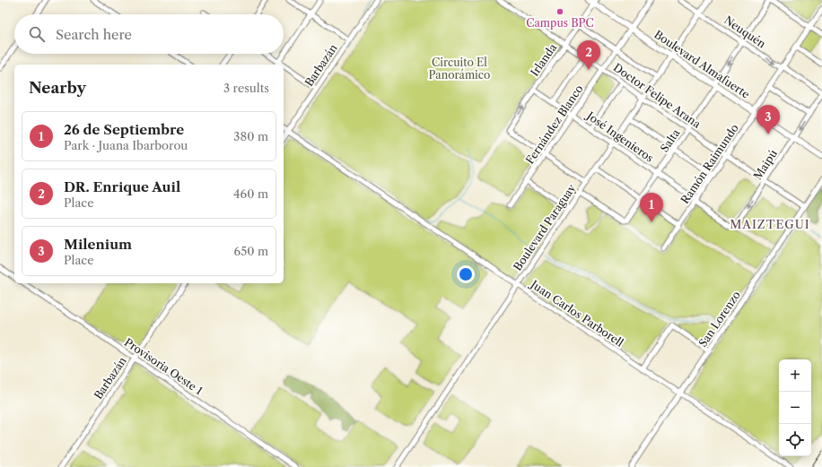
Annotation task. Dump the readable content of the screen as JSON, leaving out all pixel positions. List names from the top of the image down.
{
  "streets": {
    "main road": ["Boulevard Almafuerte", "Boulevard Paraguay"],
    "street": [
      "Neuquén",
      "Irlanda",
      "Barbazán",
      "Doctor Felipe Arana",
      "Fernández Blanco",
      "José Ingenieros",
      "Salta",
      "Ramón Raimundo",
      "Maipú",
      "Juan Carlos Parborell",
      "San Lorenzo",
      "Provisoria Oeste 1"
    ]
  },
  "crossings": [
    ["Neuquén", "Salta"],
    ["Neuquén", "Ramón Raimundo"],
    ["Neuquén", "Maipú"],
    ["Neuquén", "Boulevard Paraguay"],
    ["Irlanda", "Boulevard Almafuerte"],
    ["Irlanda", "Doctor Felipe Arana"],
    ["Irlanda", "Fernández Blanco"],
    ["Irlanda", "José Ingenieros"],
    ["Boulevard Almafuerte", "Fernández Blanco"],
    ["Boulevard Almafuerte", "Salta"],
    ["Boulevard Almafuerte", "Ramón Raimundo"],
    ["Boulevard Almafuerte", "Maipú"],
    ["Boulevard Almafuerte", "Boulevard Paraguay"],
    ["Barbazán", "Juan Carlos Parborell"],
    ["Barbazán", "Provisoria Oeste 1"],
    ["Doctor Felipe Arana", "Fernández Blanco"],
    ["Doctor Felipe Arana", "Salta"],
    ["Doctor Felipe Arana", "Ramón Raimundo"],
    ["Doctor Felipe Arana", "Maipú"],
    ["Doctor Felipe Arana", "Boulevard Paraguay"],
    ["Doctor Felipe Arana", "San Lorenzo"],
    ["Fernández Blanco", "José Ingenieros"],
    ["José Ingenieros", "Salta"],
    ["José Ingenieros", "Ramón Raimundo"],
    ["José Ingenieros", "Maipú"],
    ["José Ingenieros", "Boulevard Paraguay"],
    ["Salta", "Boulevard Paraguay"],
    ["Boulevard Paraguay", "Juan Carlos Parborell"],
    ["Juan Carlos Parborell", "San Lorenzo"]
  ],
  "one_way": ["Maipú"],
  "districts": ["MAIZTEGUI"],
  "parks": ["Circuito El Panorámico"],
  "places": ["Campus BPC"],
  "page": {
    "search": "Search here",
    "pins": ["2", "3", "1"],
    "heading": ["Nearby", "3 results"],
    "list": [
      {
        "mark": "1",
        "name": "26 de Septiembre",
        "note": "Park · Juana Ibarborou",
        "value": "380 m"
      },
      {
        "mark": "2",
        "name": "DR. Enrique Auil",
        "note": "Place",
        "value": "460 m"
      },
      {
        "mark": "3",
        "name": "Milenium",
        "note": "Place",
        "value": "650 m"
      }
    ],
    "map_buttons": ["+", "−"]
  }
}
